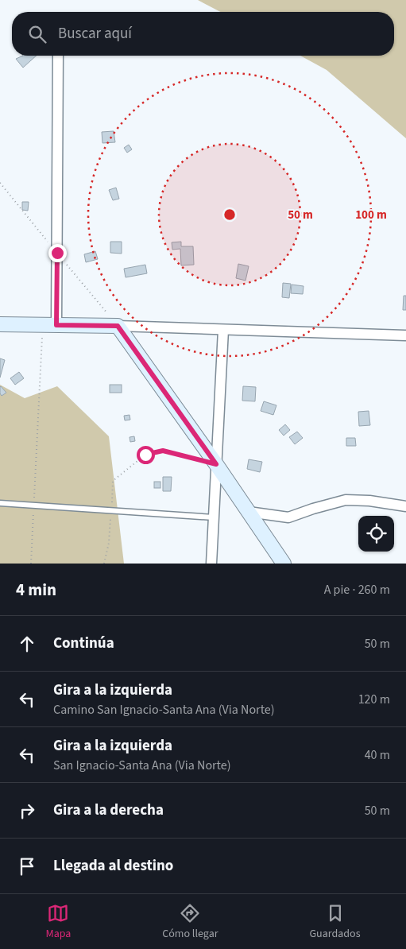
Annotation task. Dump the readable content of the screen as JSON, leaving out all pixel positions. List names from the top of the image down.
{
  "page": {
    "search": "Buscar aquí",
    "heading": ["4 min", "A pie · 260 m"],
    "list": [
      ["Continúa", "50 m"],
      ["Gira a la izquierda", "Camino San Ignacio-Santa Ana (Via Norte)", "120 m"],
      ["Gira a la izquierda", "San Ignacio-Santa Ana (Via Norte)", "40 m"],
      ["Gira a la derecha", "50 m"],
      "Llegada al destino"
    ],
    "nav": ["Mapa", "Cómo llegar", "Guardados"]
  },
  "rings": ["50 m", "100 m"]
}
